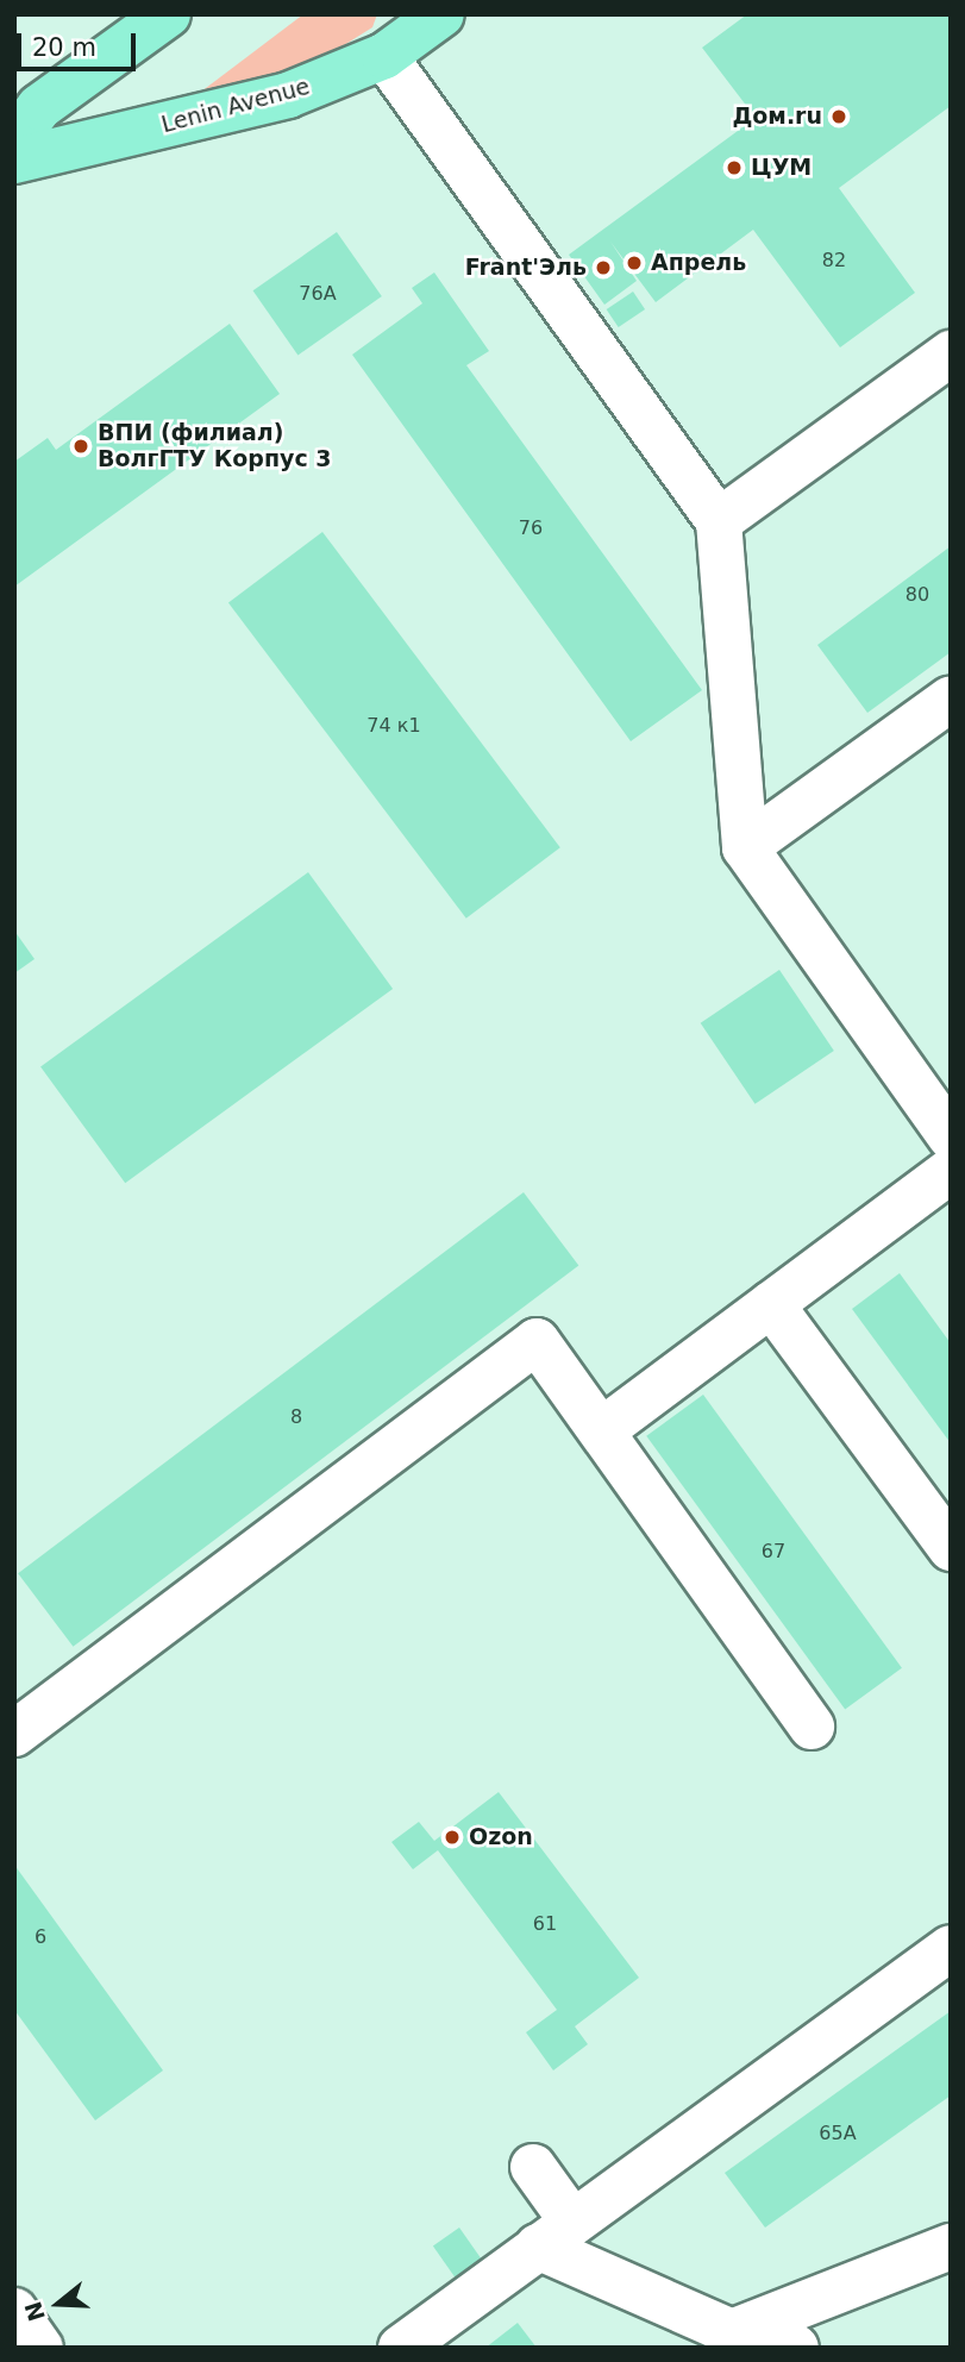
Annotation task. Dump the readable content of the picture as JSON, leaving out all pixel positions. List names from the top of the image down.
{
  "streets": {
    "main road": ["Lenin Avenue"]
  },
  "places": [
    "Дом.ru",
    "ЦУМ",
    "Апрель",
    "Frant'Эль",
    "ВПИ (филиал) ВолгГТУ Корпус 3",
    "Ozon"
  ],
  "house_numbers": [
    "82",
    "76А",
    "76",
    "80",
    "74 к1",
    "8",
    "67",
    "61",
    "6",
    "65А"
  ],
  "scale_bar": "20 m",
  "north": "left"
}
